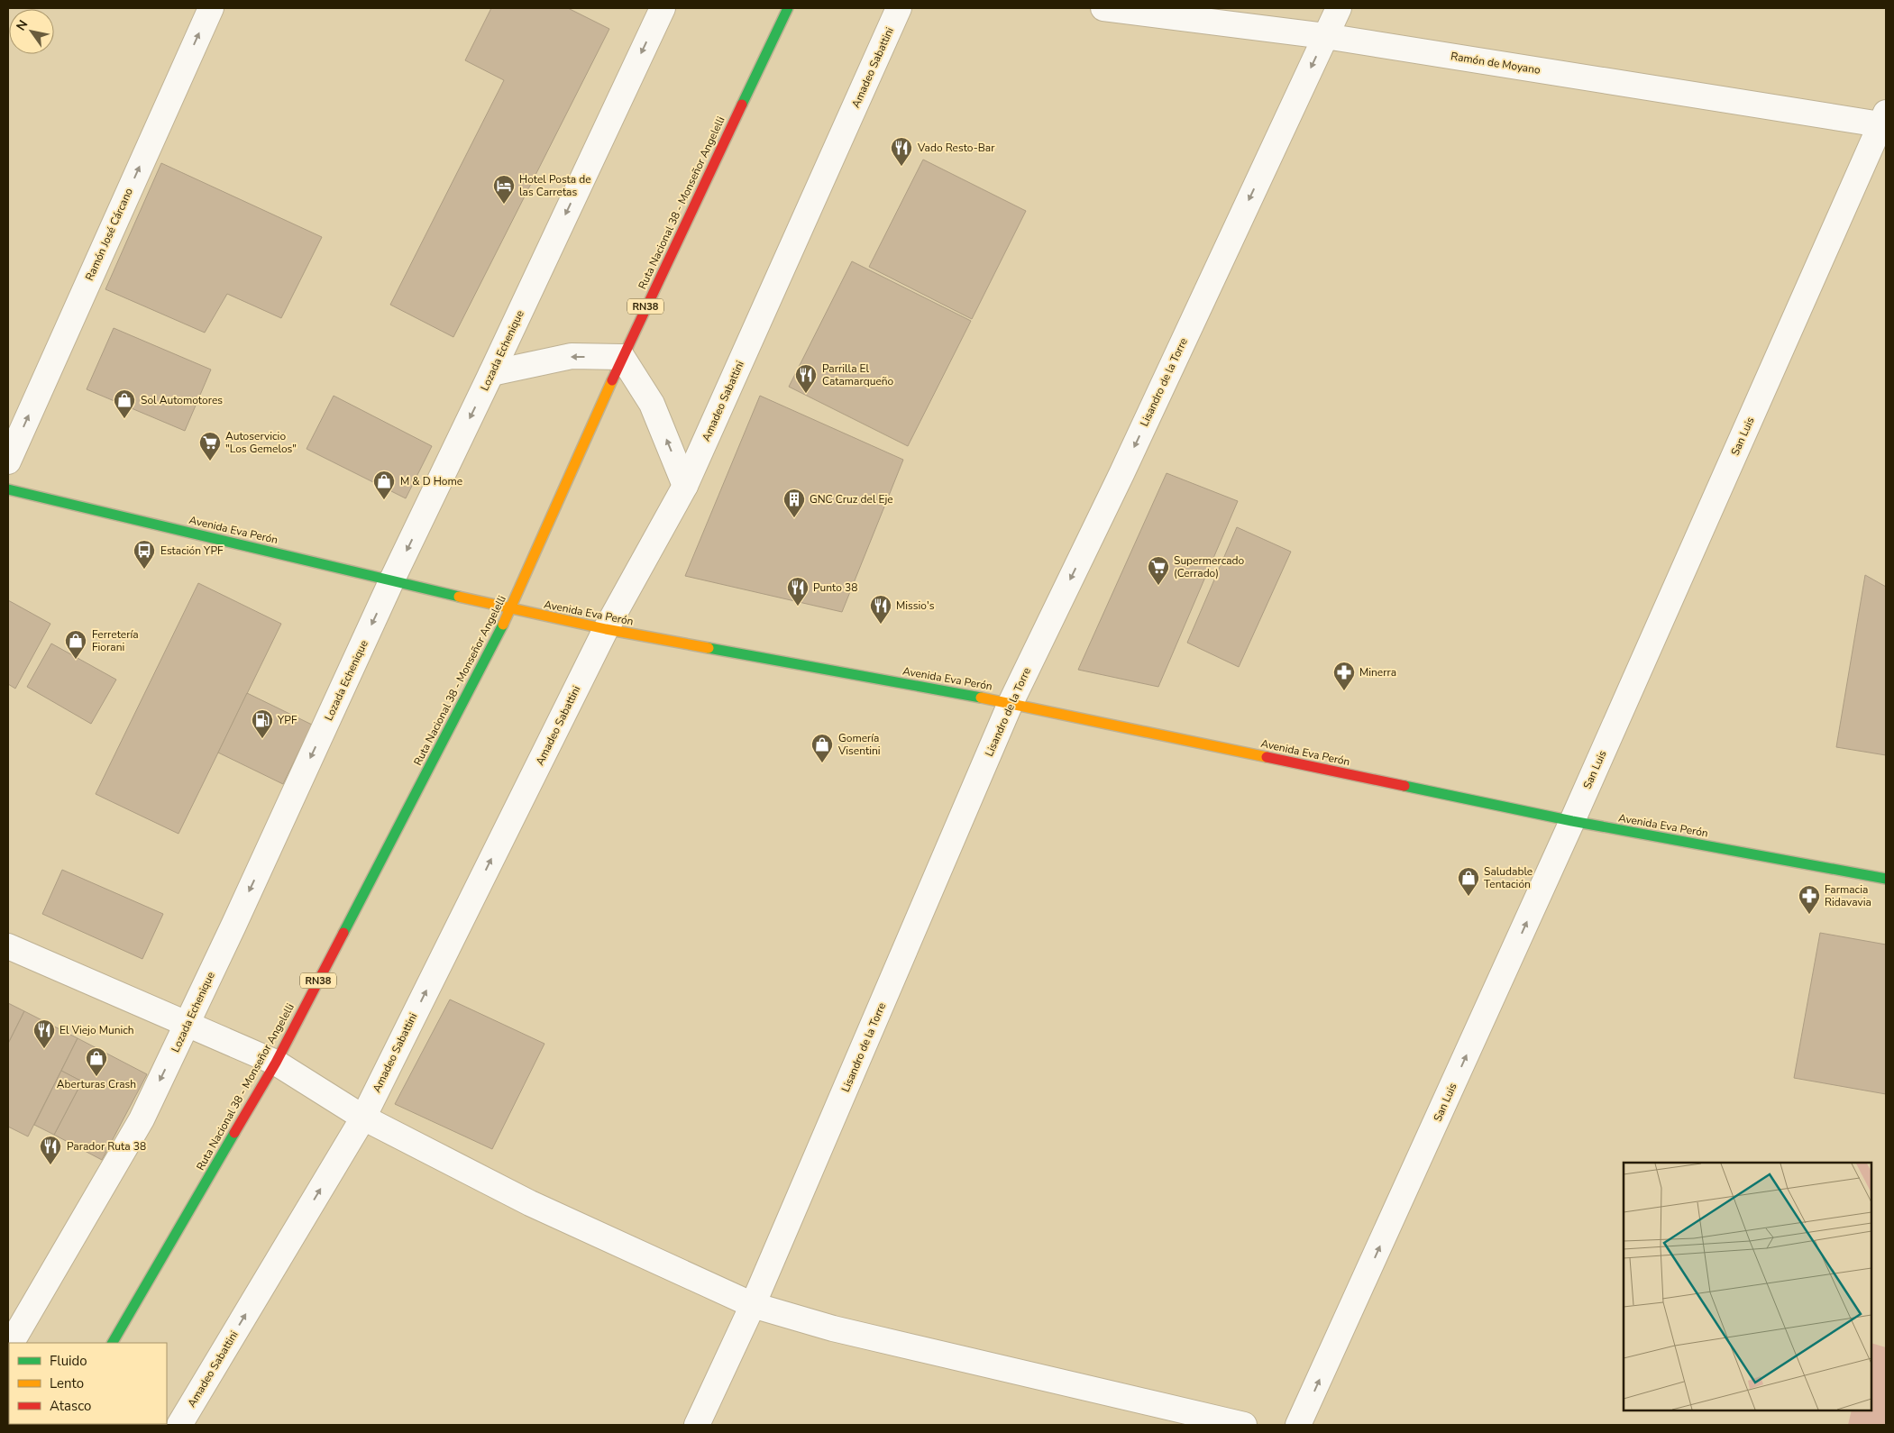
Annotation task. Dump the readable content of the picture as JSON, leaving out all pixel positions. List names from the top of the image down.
{
  "streets": {
    "main road": ["Ruta Nacional 38 - Monseñor Angelelli", "RN38", "Avenida Eva Perón"],
    "street": [
      "Ramón de Moyano",
      "Amadeo Sabattini",
      "Ramón José Cárcano",
      "Lozada Echenique",
      "Lisandro de la Torre",
      "San Luis"
    ]
  },
  "crossings": [
    ["Ramón de Moyano", "Lisandro de la Torre"],
    ["Ramón de Moyano", "San Luis"],
    ["Amadeo Sabattini", "Avenida Eva Perón"],
    ["Ruta Nacional 38 - Monseñor Angelelli", "Avenida Eva Perón"],
    ["Lozada Echenique", "Avenida Eva Perón"],
    ["Lisandro de la Torre", "Avenida Eva Perón"],
    ["San Luis", "Avenida Eva Perón"]
  ],
  "one_way": [
    "Amadeo Sabattini",
    "Ramón José Cárcano",
    "Lozada Echenique",
    "Lisandro de la Torre",
    "San Luis"
  ],
  "places": {
    "restaurant": [
      "Vado Resto-Bar",
      "Parrilla El Catamarqueño",
      "Punto 38",
      "Missio's",
      "El Viejo Munich",
      "Parador Ruta 38"
    ],
    "hotel": ["Hotel Posta de las Carretas"],
    "shop": [
      "Sol Automotores",
      "M & D Home",
      "Ferretería Fiorani",
      "Gomería Visentini",
      "Saludable Tentación",
      "Aberturas Crash"
    ],
    "supermarket": ["Autoservicio \"Los Gemelos\"", "Supermercado (Cerrado)"],
    "building": ["GNC Cruz del Eje"],
    "bus stop": ["Estación YPF"],
    "pharmacy": ["Minerra", "Farmacia Ridavavia"],
    "fuel station": ["YPF"]
  },
  "legend": ["Fluido", "Lento", "Atasco"],
  "north": "top left"
}
